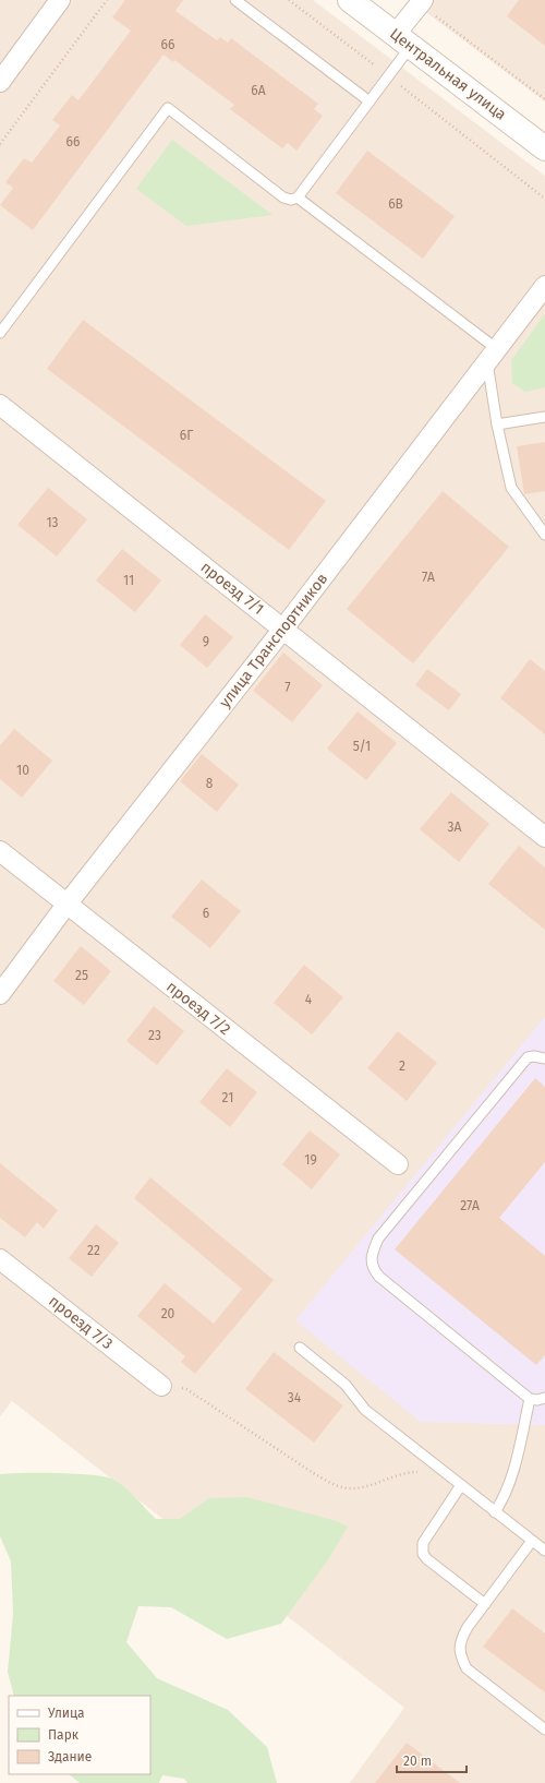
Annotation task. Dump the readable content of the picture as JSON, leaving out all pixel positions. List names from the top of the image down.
{
  "streets": {
    "street": [
      "Центральная улица",
      "проезд 7/1",
      "улица Транспортников",
      "проезд 7/2",
      "проезд 7/3"
    ]
  },
  "crossings": [
    ["проезд 7/1", "улица Транспортников"],
    ["улица Транспортников", "проезд 7/2"]
  ],
  "house_numbers": [
    "66",
    "6А",
    "66",
    "6В",
    "6Г",
    "13",
    "7А",
    "11",
    "9",
    "7",
    "5/1",
    "10",
    "8",
    "3А",
    "6",
    "25",
    "4",
    "23",
    "2",
    "21",
    "19",
    "27А",
    "22",
    "20",
    "34"
  ],
  "legend": ["Улица", "Парк", "Здание"],
  "scale_bar": "20 m"
}
